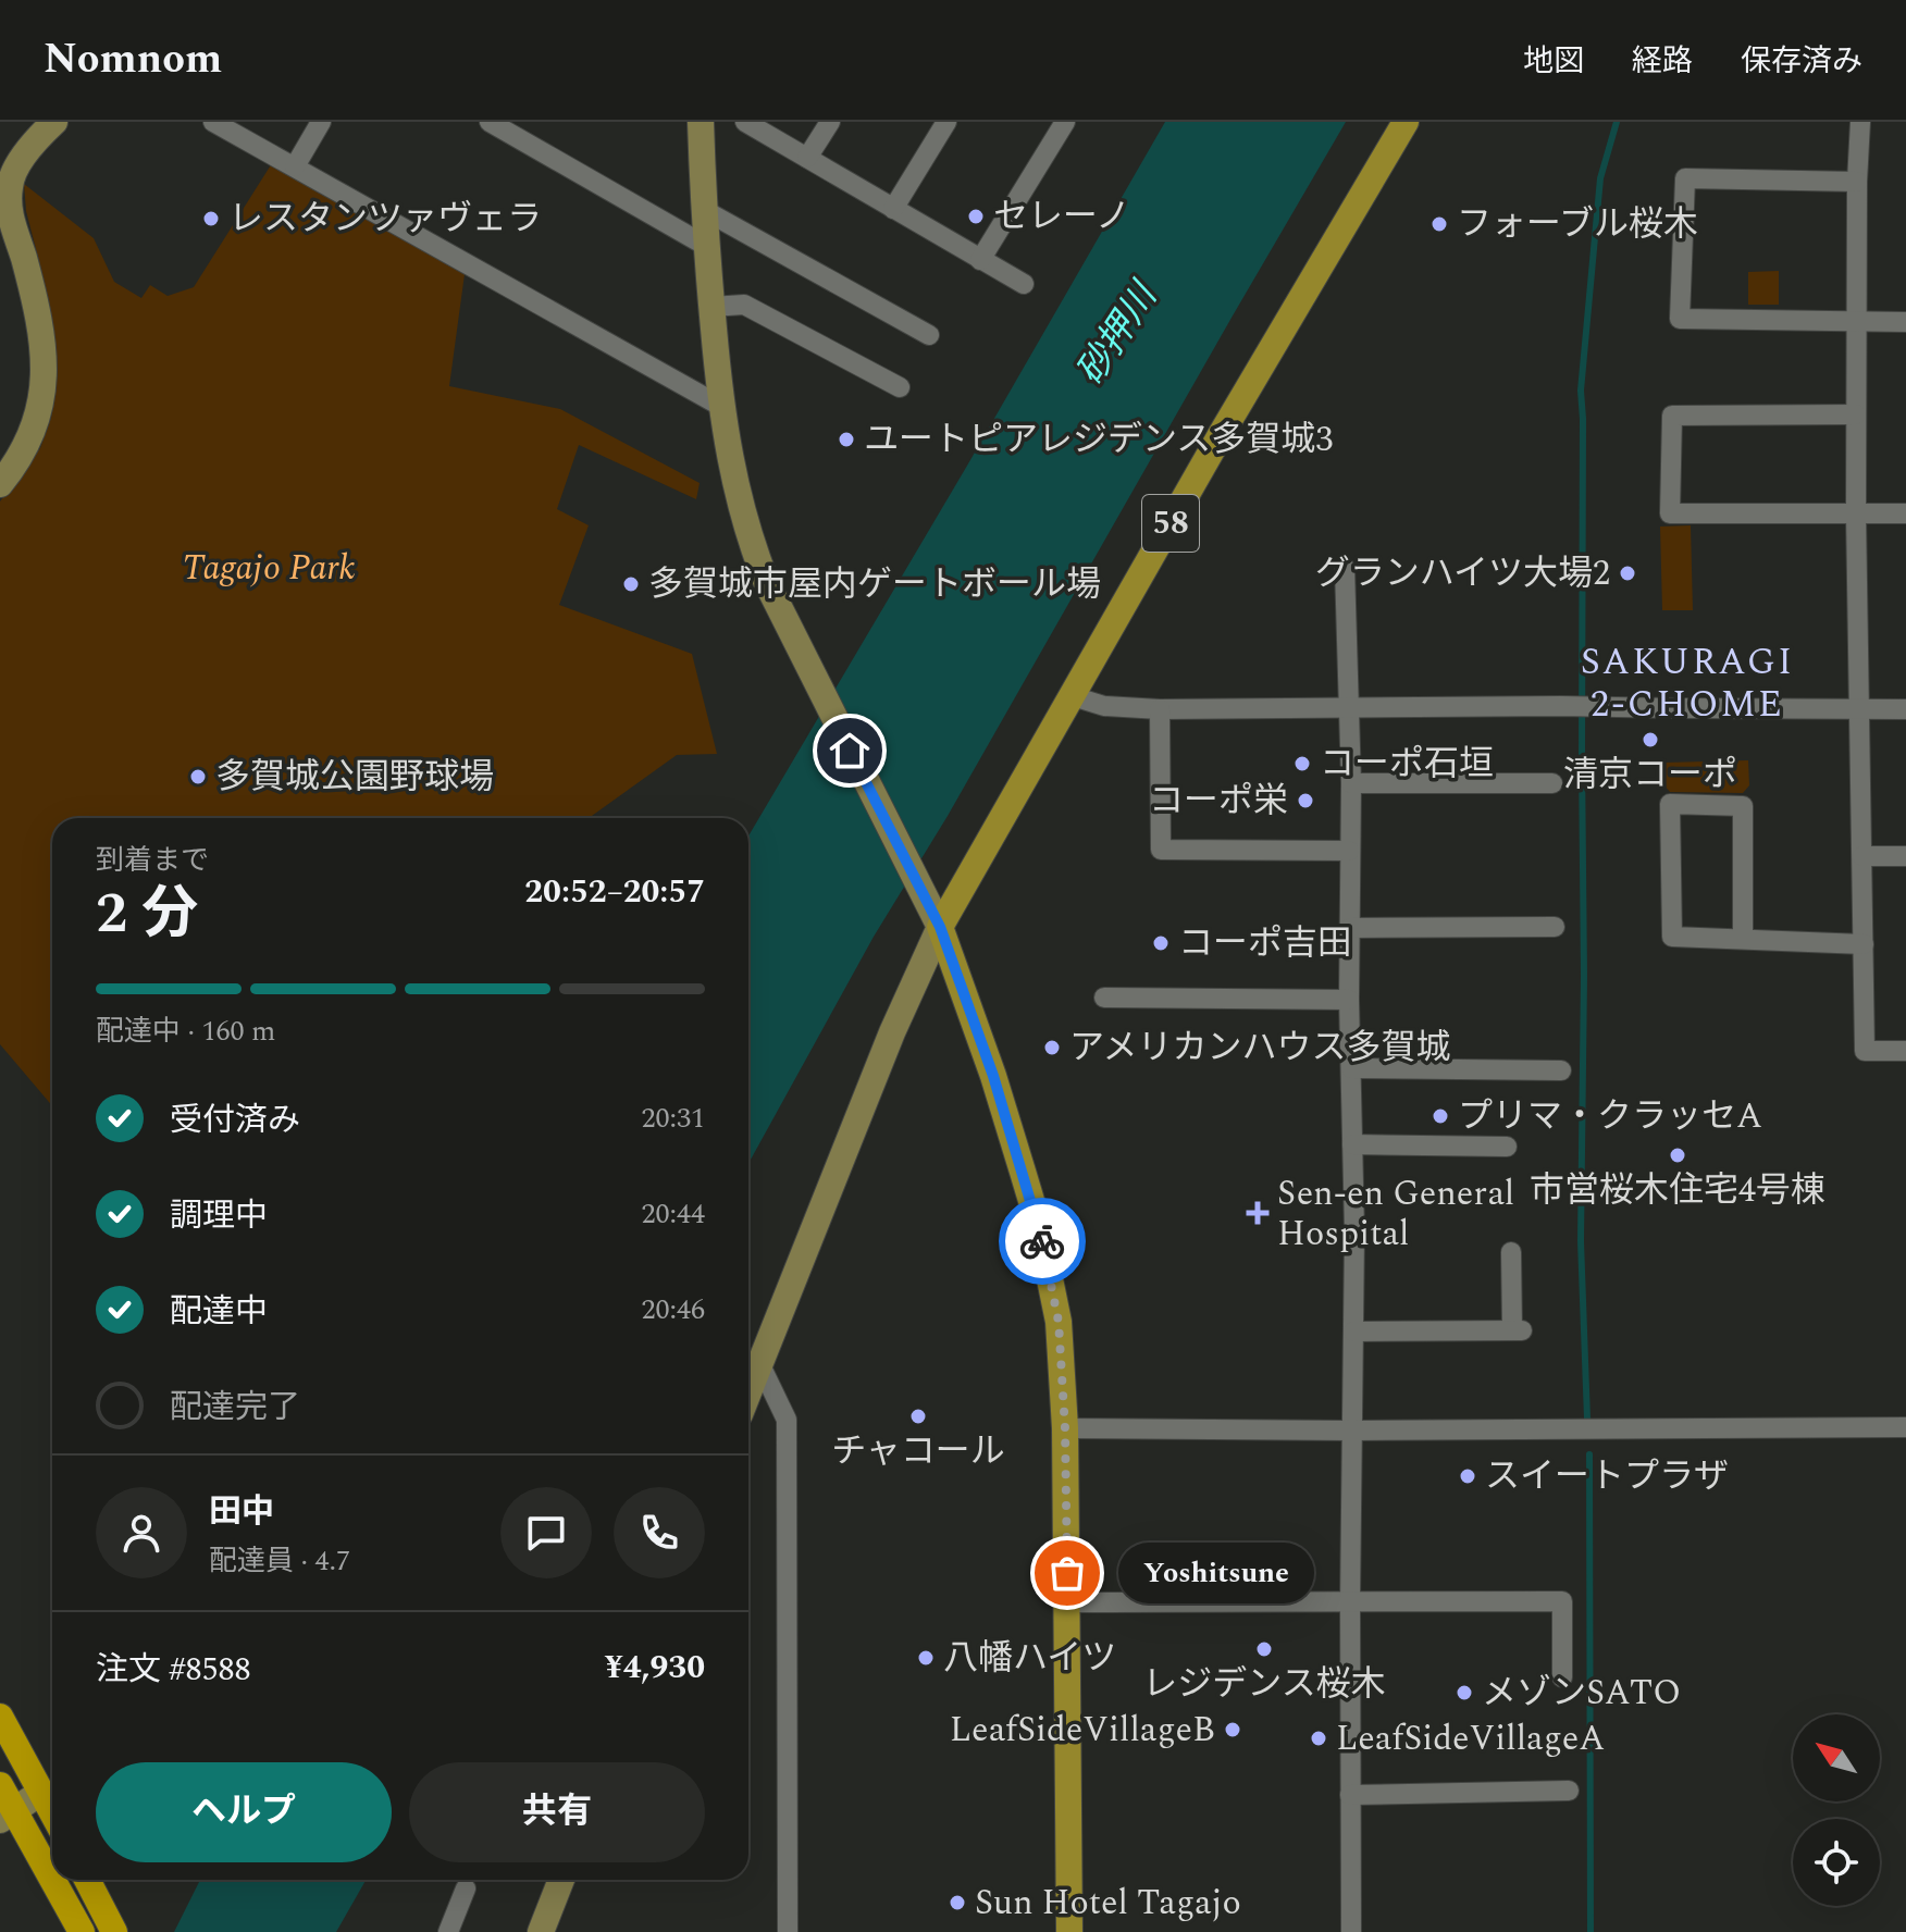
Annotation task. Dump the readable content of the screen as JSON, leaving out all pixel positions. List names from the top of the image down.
{
  "streets": {
    "main road": ["58"]
  },
  "districts": ["SAKURAGI 2-CHOME"],
  "water": ["砂押川"],
  "parks": ["Tagajo Park"],
  "places": {
    "other": [
      "セレーノ",
      "レスタンツァヴェラ",
      "フォーブル桜木",
      "ユートピアレジデンス多賀城3",
      "グランハイツ大場2",
      "多賀城市屋内ゲートボール場",
      "清京コーポ",
      "コーポ石垣",
      "多賀城公園野球場",
      "コーポ栄",
      "コーポ吉田",
      "アメリカンハウス多賀城",
      "プリマ・クラッセA",
      "市営桜木住宅4号棟",
      "チャコール",
      "スイートプラザ",
      "Yoshitsune",
      "レジデンス桜木",
      "八幡ハイツ",
      "メゾンSATO",
      "LeafSideVillageB",
      "LeafSideVillageA",
      "Sun Hotel Tagajo"
    ],
    "health": ["Sen-en General Hospital"]
  },
  "north": "top left",
  "page": {
    "header": "Nomnom",
    "nav": ["地図", "経路", "保存済み"],
    "heading": ["2 分", "到着まで", "20:52–20:57"],
    "panel": [
      "田中",
      "配達員 · 4.7",
      "注文 #8588",
      "¥4,930"
    ],
    "bar": "配達中 · 160 m",
    "list": [
      ["受付済み", "20:31"],
      ["調理中", "20:44"],
      ["配達中", "20:46"],
      "配達完了"
    ],
    "bubble": "Yoshitsune",
    "buttons": ["ヘルプ", "共有"]
  }
}
